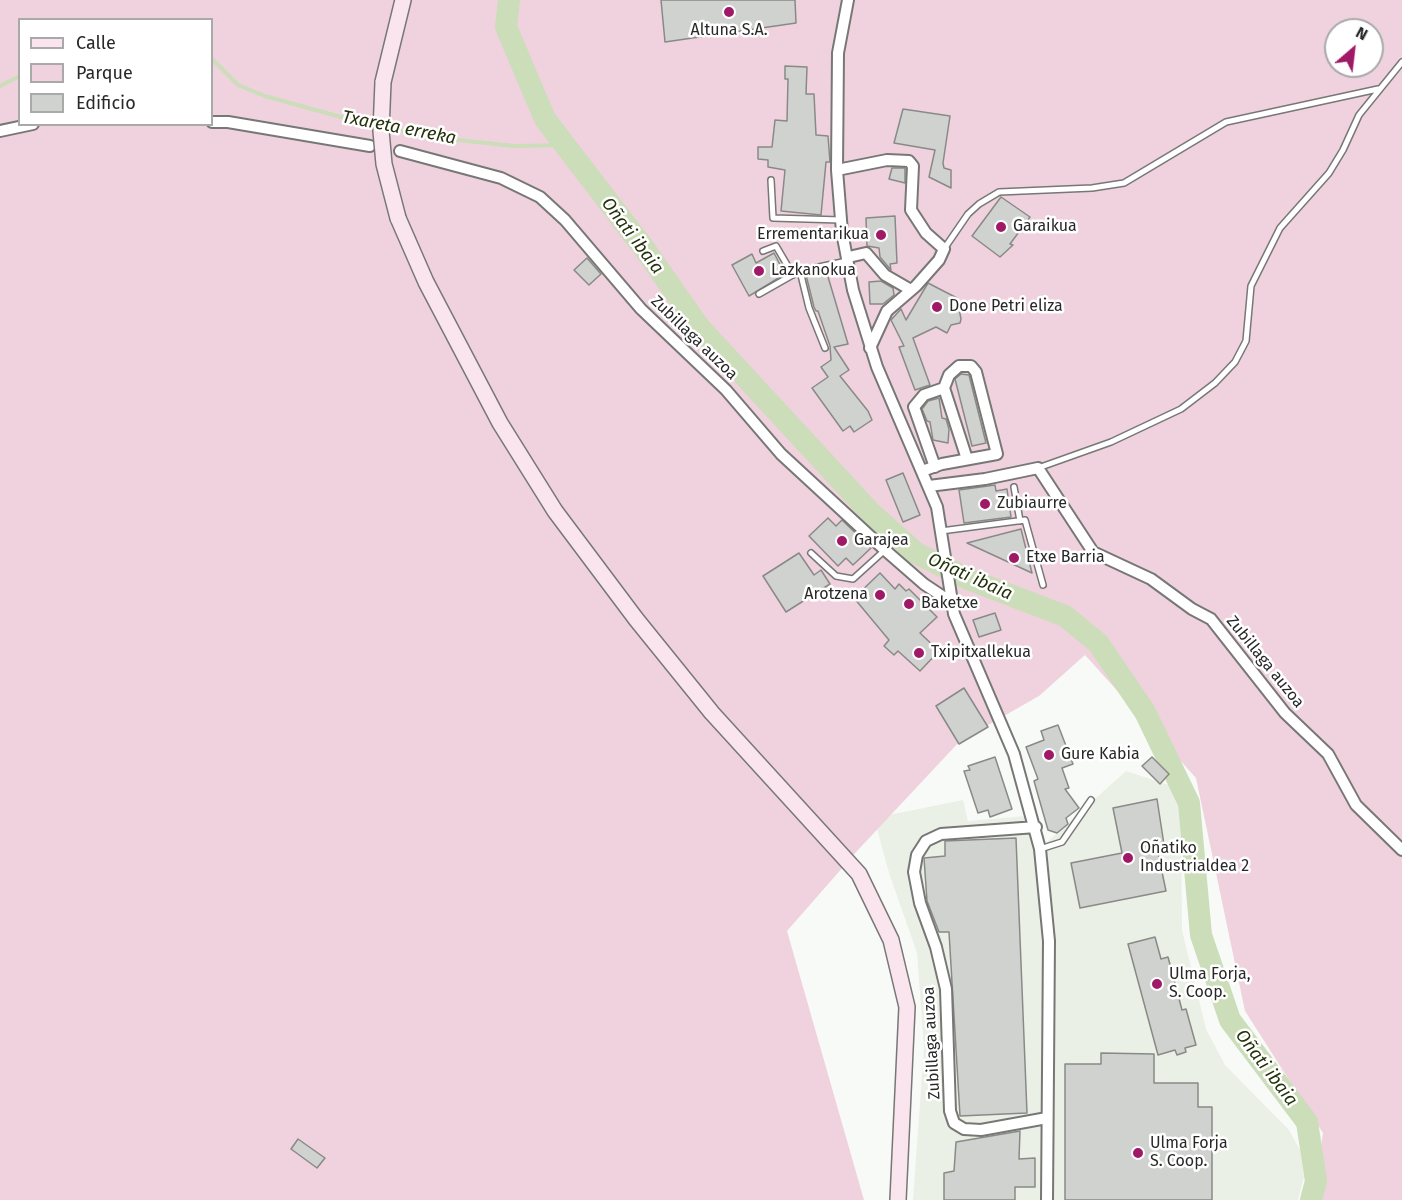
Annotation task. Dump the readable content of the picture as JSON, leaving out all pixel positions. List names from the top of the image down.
{
  "streets": {
    "street": ["Zubillaga auzoa"]
  },
  "water": ["Txareta erreka", "Oñati ibaia"],
  "places": [
    "Altuna S.A.",
    "Garaikua",
    "Errementarikua",
    "Lazkanokua",
    "Done Petri eliza",
    "Zubiaurre",
    "Garajea",
    "Etxe Barria",
    "Arotzena",
    "Baketxe",
    "Txipitxallekua",
    "Gure Kabia",
    "Oñatiko Industrialdea 2",
    "Ulma Forja, S. Coop.",
    "Ulma Forja S. Coop."
  ],
  "legend": ["Calle", "Parque", "Edificio"],
  "north": "top right"
}
